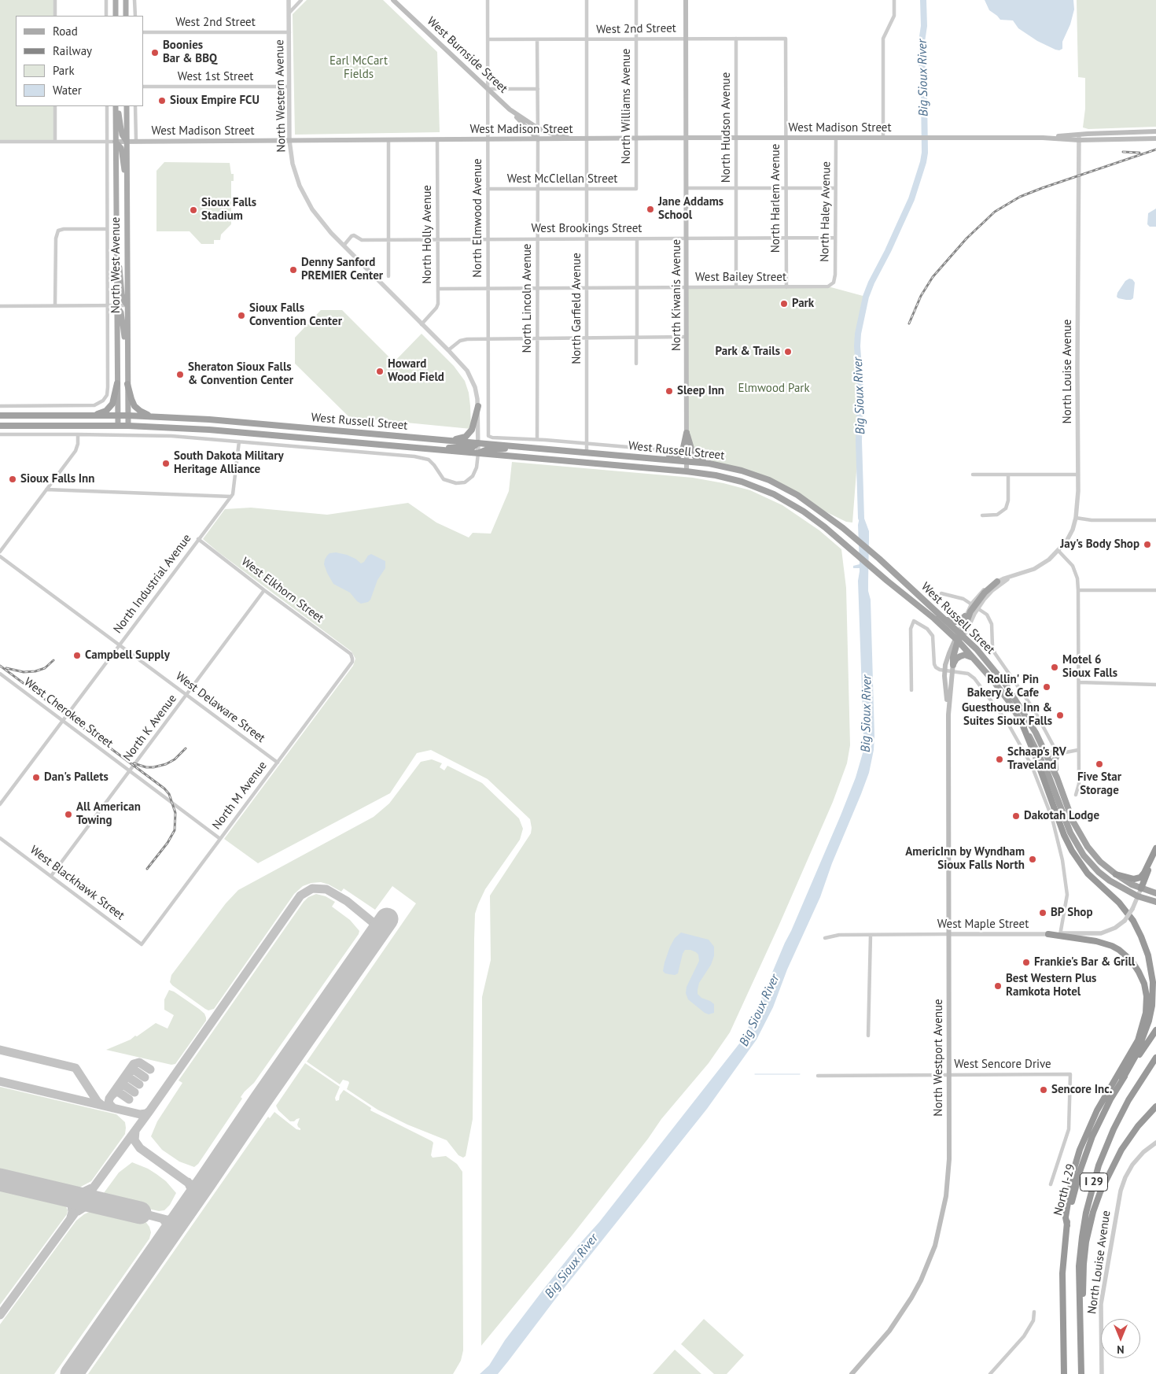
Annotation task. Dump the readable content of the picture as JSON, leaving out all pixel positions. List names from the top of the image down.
{
  "streets": {
    "highway": ["West Russell Street", "I 29", "North I-29"],
    "main road": [
      "West Burnside Street",
      "West Madison Street",
      "North West Avenue",
      "North Kiwanis Avenue",
      "North Westport Avenue"
    ],
    "street": [
      "West 2nd Street",
      "West 1st Street",
      "North Western Avenue",
      "North Williams Avenue",
      "North Hudson Avenue",
      "West McClellan Street",
      "North Harlem Avenue",
      "North Haley Avenue",
      "North Elmwood Avenue",
      "West Brookings Street",
      "North Holly Avenue",
      "West Bailey Street",
      "North Lincoln Avenue",
      "North Garfield Avenue",
      "North Louise Avenue",
      "North Industrial Avenue",
      "West Elkhorn Street",
      "West Delaware Street",
      "West Cherokee Street",
      "North K Avenue",
      "North M Avenue",
      "West Blackhawk Street",
      "West Maple Street",
      "West Sencore Drive"
    ]
  },
  "crossings": [
    ["West 2nd Street", "North Western Avenue"],
    ["West 2nd Street", "North Williams Avenue"],
    ["West 2nd Street", "North Hudson Avenue"],
    ["West 2nd Street", "North Harlem Avenue"],
    ["West 2nd Street", "North Elmwood Avenue"],
    ["West 2nd Street", "North Kiwanis Avenue"],
    ["West 2nd Street", "North Lincoln Avenue"],
    ["West 2nd Street", "North Garfield Avenue"],
    ["West Burnside Street", "West Madison Street"],
    ["West Burnside Street", "North Elmwood Avenue"],
    ["West Burnside Street", "North Lincoln Avenue"],
    ["West 1st Street", "North Western Avenue"],
    ["North Western Avenue", "West Madison Street"],
    ["North Western Avenue", "West Brookings Street"],
    ["North Western Avenue", "North Holly Avenue"],
    ["North Western Avenue", "West Russell Street"],
    ["North Williams Avenue", "West Madison Street"],
    ["North Williams Avenue", "West McClellan Street"],
    ["North Hudson Avenue", "West Madison Street"],
    ["North Hudson Avenue", "West Brookings Street"],
    ["North Hudson Avenue", "West Bailey Street"],
    ["West Madison Street", "North Harlem Avenue"],
    ["West Madison Street", "North Haley Avenue"],
    ["West Madison Street", "North Elmwood Avenue"],
    ["West Madison Street", "North Holly Avenue"],
    ["West Madison Street", "North West Avenue"],
    ["West Madison Street", "North Kiwanis Avenue"],
    ["West Madison Street", "North Lincoln Avenue"],
    ["West Madison Street", "North Garfield Avenue"],
    ["West Madison Street", "North Louise Avenue"],
    ["West McClellan Street", "North Elmwood Avenue"],
    ["West McClellan Street", "North Lincoln Avenue"],
    ["West McClellan Street", "North Garfield Avenue"],
    ["North Harlem Avenue", "West Brookings Street"],
    ["North Harlem Avenue", "West Bailey Street"],
    ["North Haley Avenue", "West Brookings Street"],
    ["North Haley Avenue", "West Bailey Street"],
    ["North Elmwood Avenue", "West Brookings Street"],
    ["North Elmwood Avenue", "West Bailey Street"],
    ["North Elmwood Avenue", "West Russell Street"],
    ["West Brookings Street", "North Holly Avenue"],
    ["West Brookings Street", "North Kiwanis Avenue"],
    ["West Brookings Street", "North Lincoln Avenue"],
    ["West Brookings Street", "North Garfield Avenue"],
    ["North Holly Avenue", "West Bailey Street"],
    ["North West Avenue", "West Russell Street"],
    ["West Bailey Street", "North Kiwanis Avenue"],
    ["West Bailey Street", "North Lincoln Avenue"],
    ["West Bailey Street", "North Garfield Avenue"],
    ["North Kiwanis Avenue", "West Russell Street"],
    ["North Lincoln Avenue", "West Russell Street"],
    ["North Garfield Avenue", "West Russell Street"],
    ["North Louise Avenue", "West Russell Street"],
    ["West Russell Street", "North Westport Avenue"],
    ["North Industrial Avenue", "West Elkhorn Street"],
    ["North Industrial Avenue", "West Delaware Street"],
    ["North Industrial Avenue", "West Cherokee Street"],
    ["West Elkhorn Street", "North K Avenue"],
    ["West Elkhorn Street", "North M Avenue"],
    ["West Delaware Street", "North K Avenue"],
    ["West Delaware Street", "North M Avenue"],
    ["West Cherokee Street", "North K Avenue"],
    ["West Cherokee Street", "North M Avenue"],
    ["North K Avenue", "West Blackhawk Street"],
    ["North M Avenue", "West Blackhawk Street"],
    ["West Maple Street", "North Westport Avenue"],
    ["North Westport Avenue", "West Sencore Drive"]
  ],
  "water": ["Big Sioux River"],
  "parks": ["Earl McCart Fields", "Elmwood Park"],
  "places": [
    "Boonies Bar & BBQ",
    "Sioux Empire FCU",
    "Jane Addams School",
    "Sioux Falls Stadium",
    "Denny Sanford PREMIER Center",
    "Park",
    "Sioux Falls Convention Center",
    "Park & Trails",
    "Howard Wood Field",
    "Sheraton Sioux Falls & Convention Center",
    "Sleep Inn",
    "South Dakota Military Heritage Alliance",
    "Sioux Falls Inn",
    "Jay's Body Shop",
    "Campbell Supply",
    "Motel 6 Sioux Falls",
    "Rollin' Pin Bakery & Cafe",
    "Guesthouse Inn & Suites Sioux Falls",
    "Schaap's RV Traveland",
    "Five Star Storage",
    "Dan's Pallets",
    "All American Towing",
    "Dakotah Lodge",
    "AmericInn by Wyndham Sioux Falls North",
    "BP Shop",
    "Frankie's Bar & Grill",
    "Best Western Plus Ramkota Hotel",
    "Sencore Inc."
  ],
  "legend": [
    "Road",
    "Railway",
    "Park",
    "Water"
  ],
  "north": "bottom"
}
